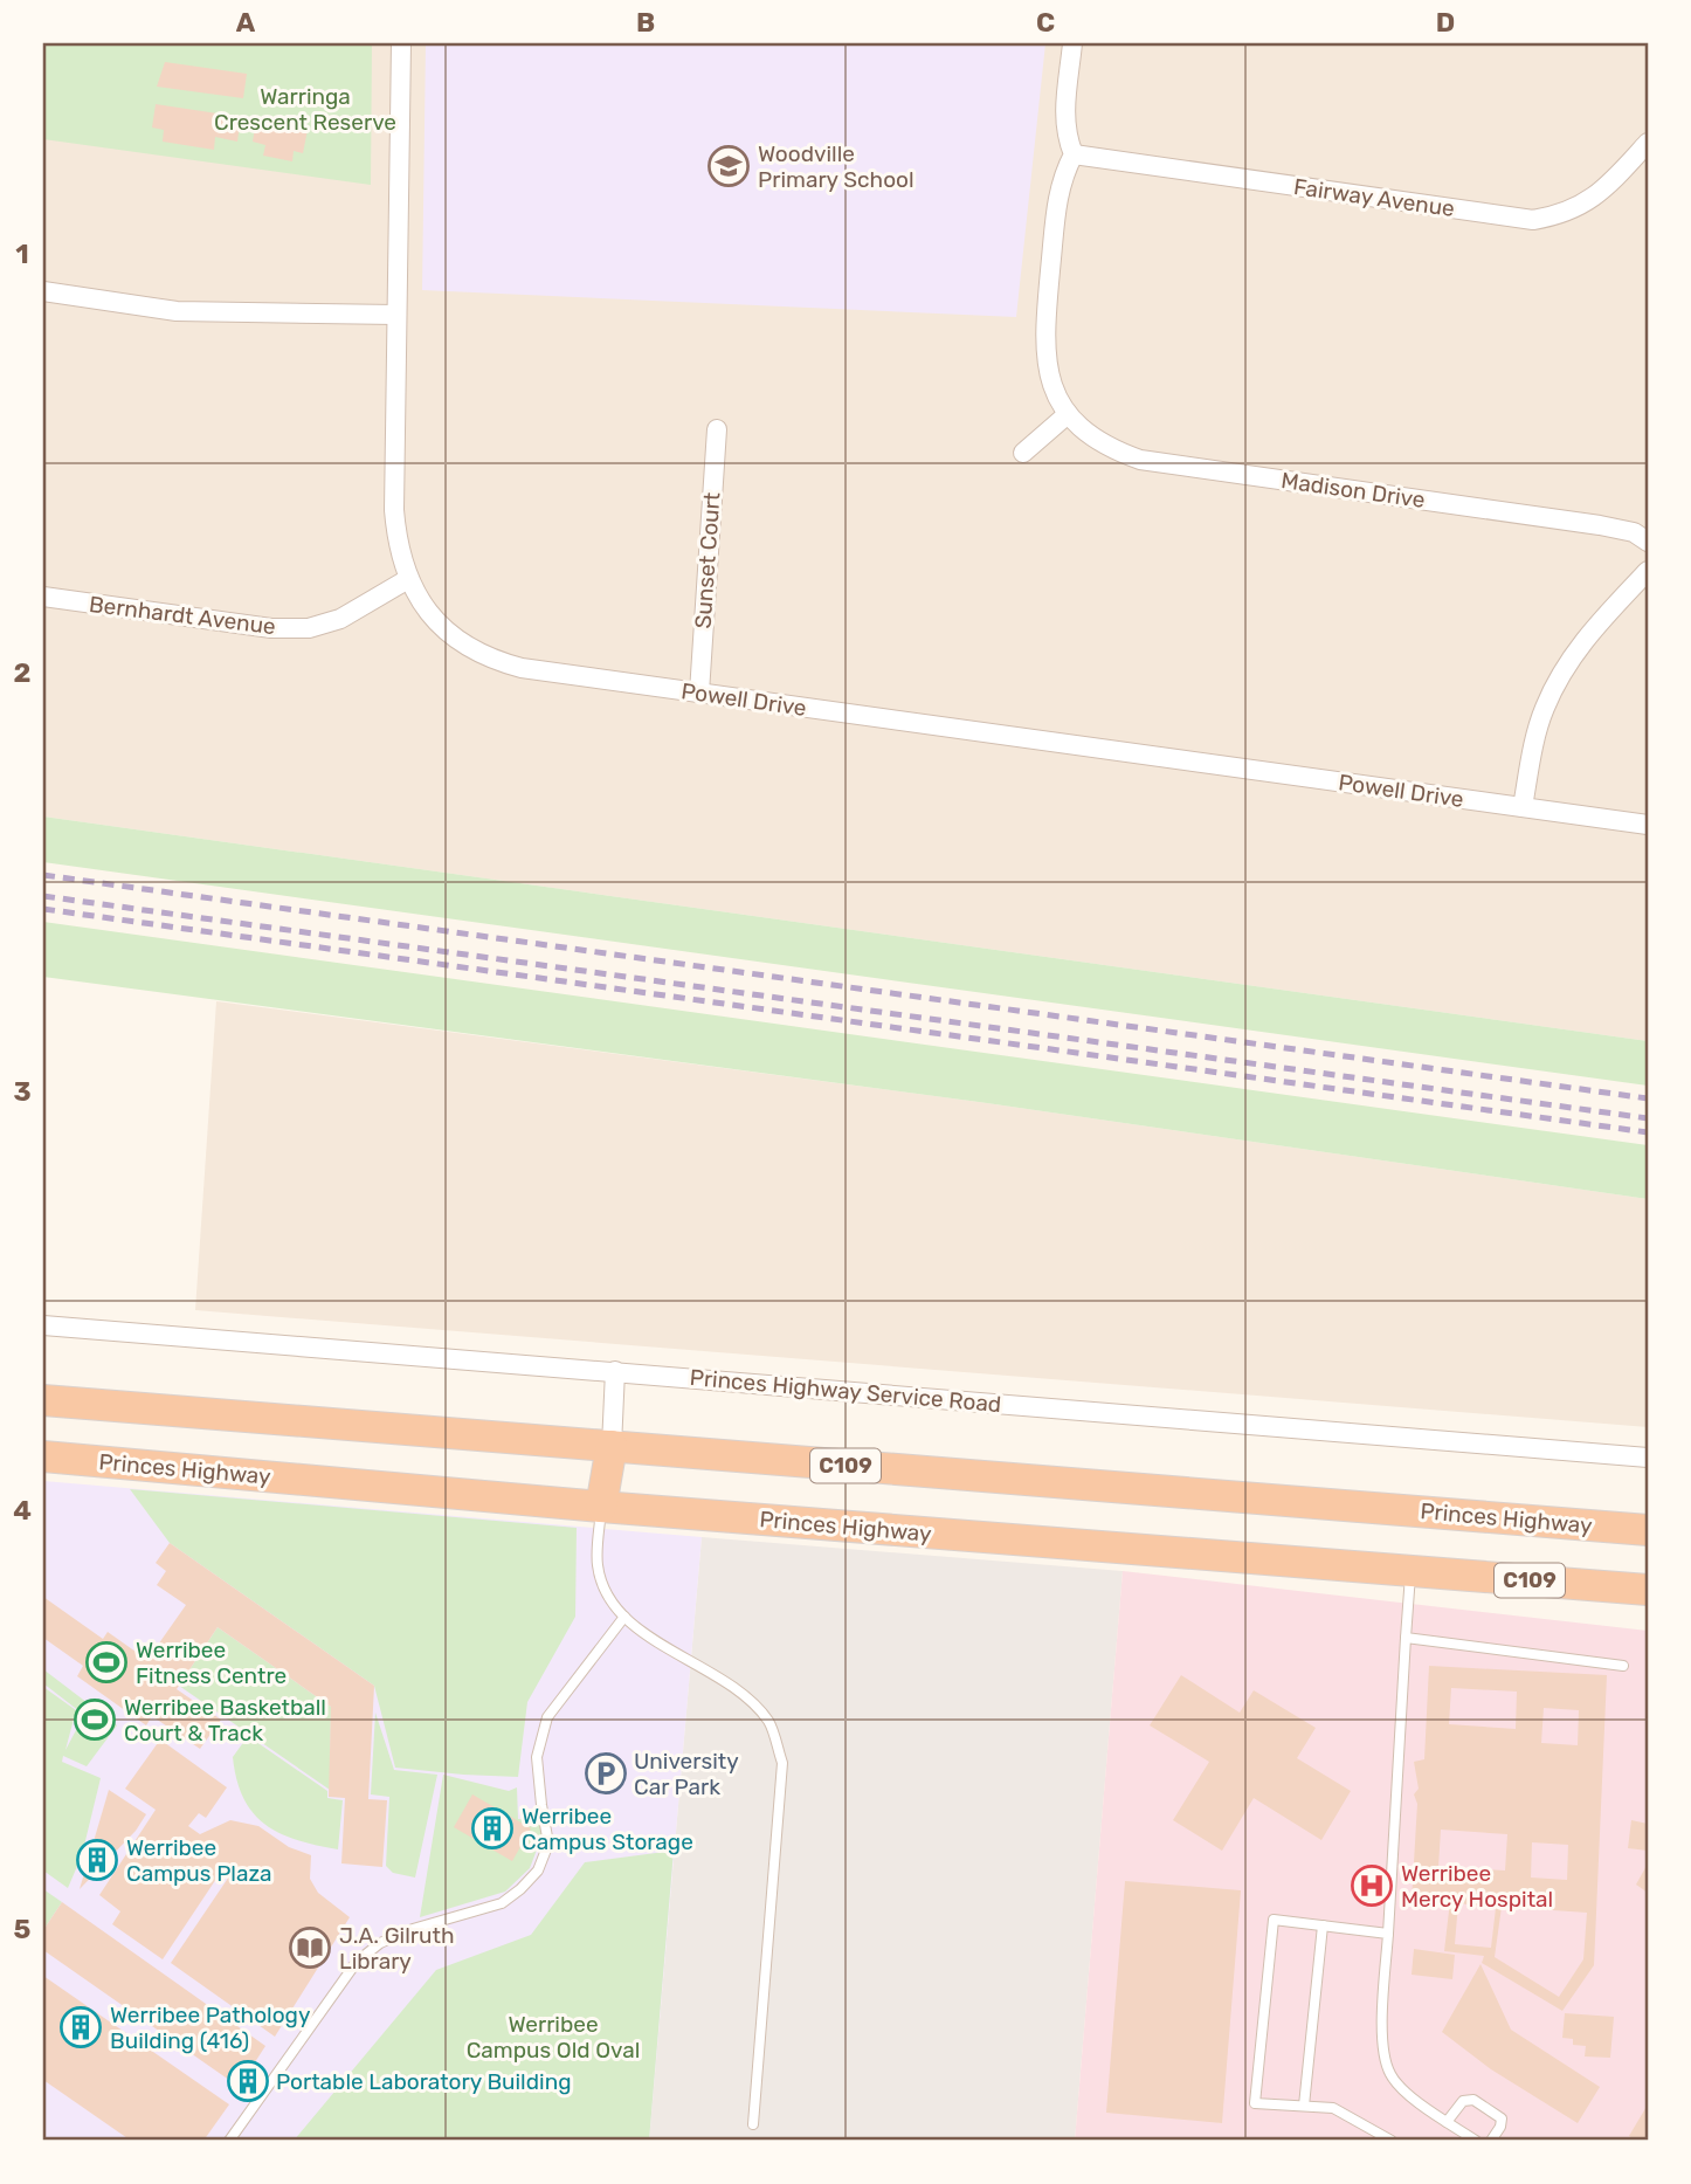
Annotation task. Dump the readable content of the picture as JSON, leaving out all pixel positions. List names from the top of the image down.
{
  "streets": {
    "highway": ["C109", "Princes Highway"],
    "street": [
      "Fairway Avenue",
      "Madison Drive",
      "Sunset Court",
      "Bernhardt Avenue",
      "Powell Drive",
      "Princes Highway Service Road"
    ]
  },
  "crossings": [
    ["Fairway Avenue", "Madison Drive"],
    ["Sunset Court", "Powell Drive"],
    ["Bernhardt Avenue", "Powell Drive"]
  ],
  "parks": ["Warringa Crescent Reserve", "Werribee Campus Old Oval"],
  "places": {
    "school or university": ["Woodville Primary School"],
    "sports": ["Werribee Fitness Centre", "Werribee Basketball Court & Track"],
    "parking": ["University Car Park"],
    "building": [
      "Werribee Campus Storage",
      "Werribee Campus Plaza",
      "Werribee Pathology Building (416)",
      "Portable Laboratory Building"
    ],
    "hospital": ["Werribee Mercy Hospital"],
    "library": ["J.A. Gilruth Library"]
  },
  "grid": {
    "columns": [
      "A",
      "B",
      "C",
      "D"
    ],
    "rows": [
      "1",
      "2",
      "3",
      "4",
      "5"
    ]
  }
}
